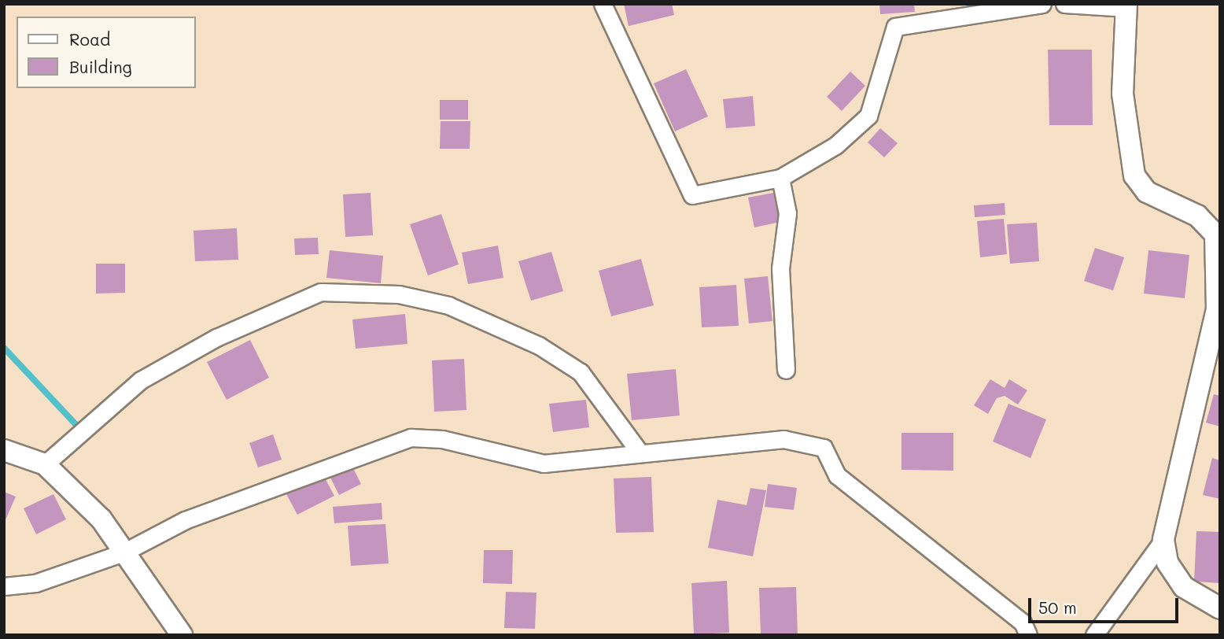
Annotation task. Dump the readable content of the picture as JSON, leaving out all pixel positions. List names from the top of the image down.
{
  "legend": ["Road", "Building"],
  "scale_bar": "50 m"
}
